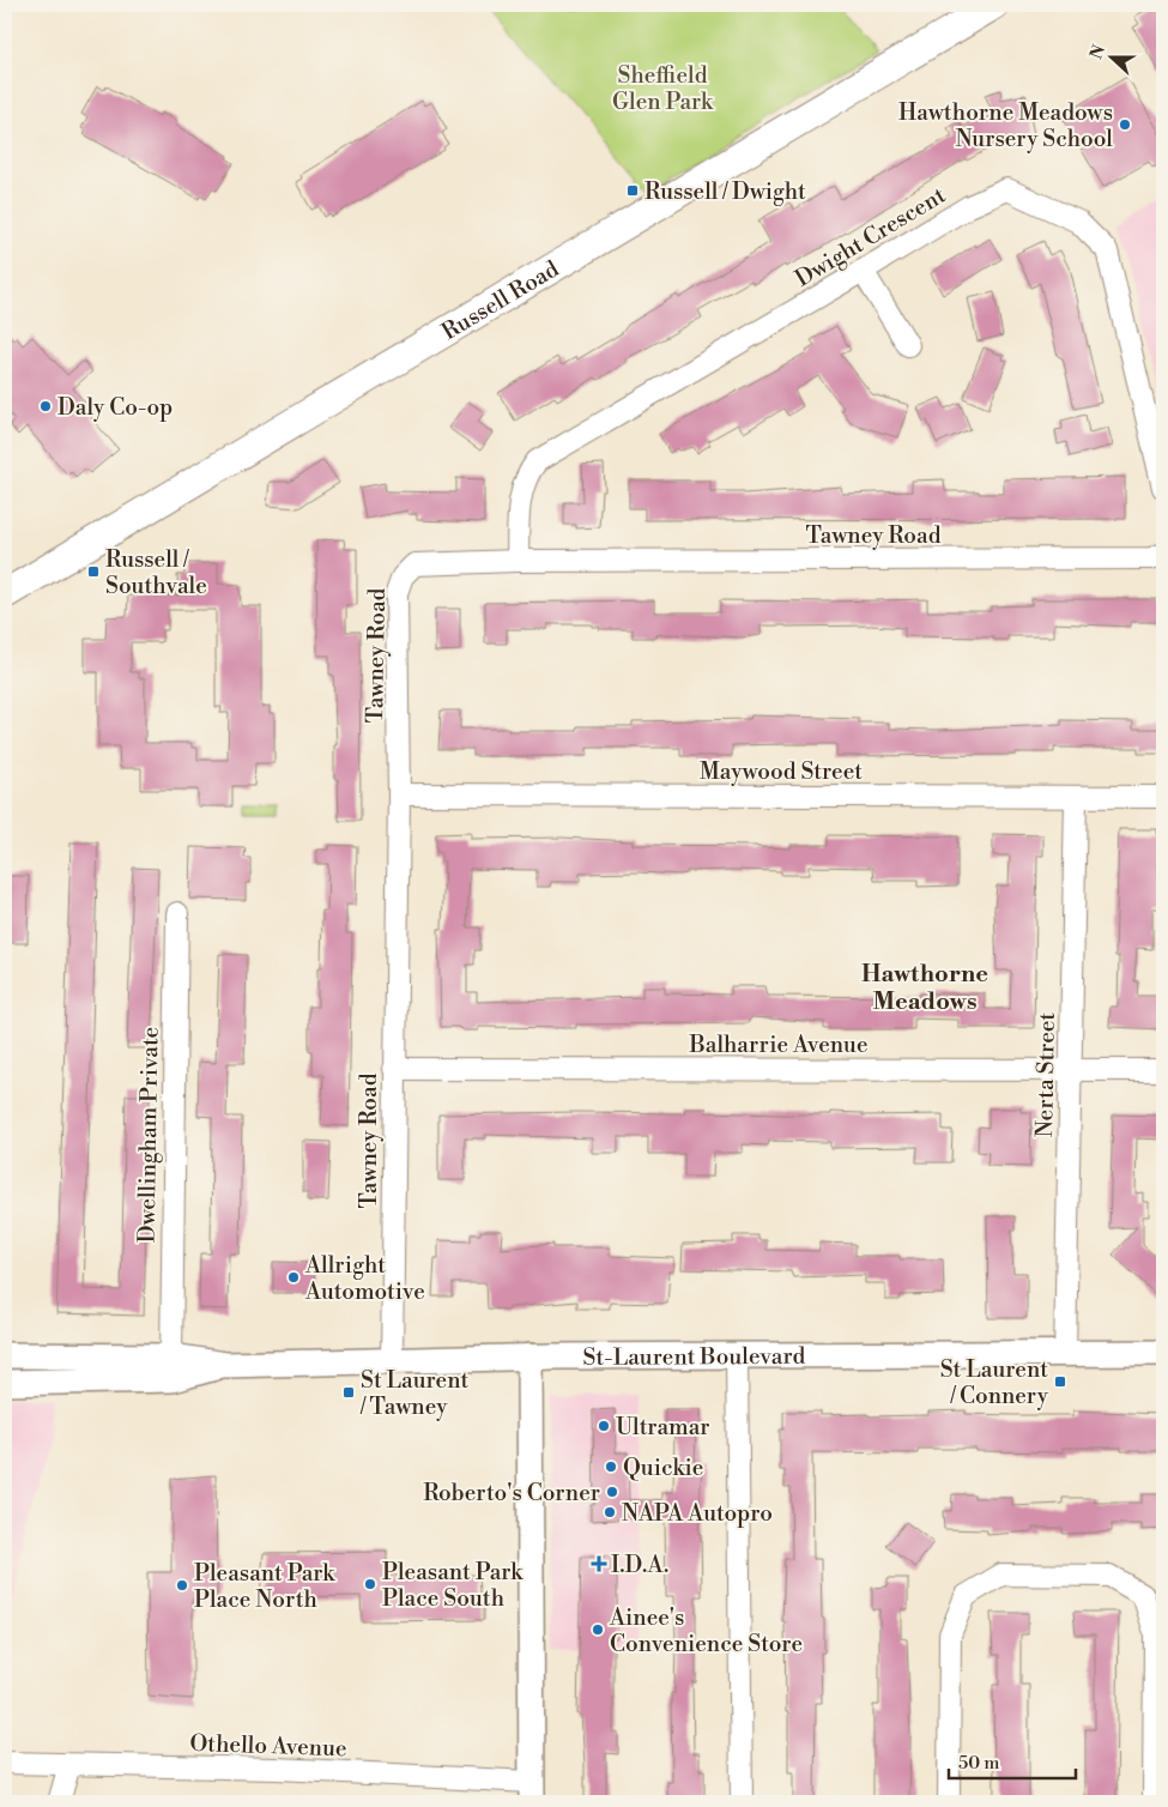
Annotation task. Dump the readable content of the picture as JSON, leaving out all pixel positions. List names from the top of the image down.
{
  "streets": {
    "main road": ["Russell Road"],
    "street": [
      "Dwight Crescent",
      "Tawney Road",
      "Maywood Street",
      "Balharrie Avenue",
      "Nerta Street",
      "Dwellingham Private",
      "St-Laurent Boulevard",
      "Othello Avenue"
    ]
  },
  "crossings": [
    ["Dwight Crescent", "Tawney Road"],
    ["Tawney Road", "Maywood Street"],
    ["Tawney Road", "Balharrie Avenue"],
    ["Tawney Road", "St-Laurent Boulevard"],
    ["Maywood Street", "Nerta Street"],
    ["Balharrie Avenue", "Nerta Street"],
    ["Nerta Street", "St-Laurent Boulevard"],
    ["Dwellingham Private", "St-Laurent Boulevard"]
  ],
  "districts": ["Hawthorne Meadows"],
  "parks": ["Sheffield Glen Park"],
  "places": {
    "other": [
      "Hawthorne Meadows Nursery School",
      "Daly Co-op",
      "Allright Automotive",
      "Ultramar",
      "Quickie",
      "Roberto's Corner",
      "NAPA Autopro",
      "Pleasant Park Place South",
      "Pleasant Park Place North",
      "Ainee's Convenience Store"
    ],
    "transit": [
      "Russell / Dwight",
      "Russell / Southvale",
      "St Laurent / Connery",
      "St Laurent / Tawney"
    ],
    "health": ["I.D.A."]
  },
  "scale_bar": "50 m",
  "north": "left"
}
